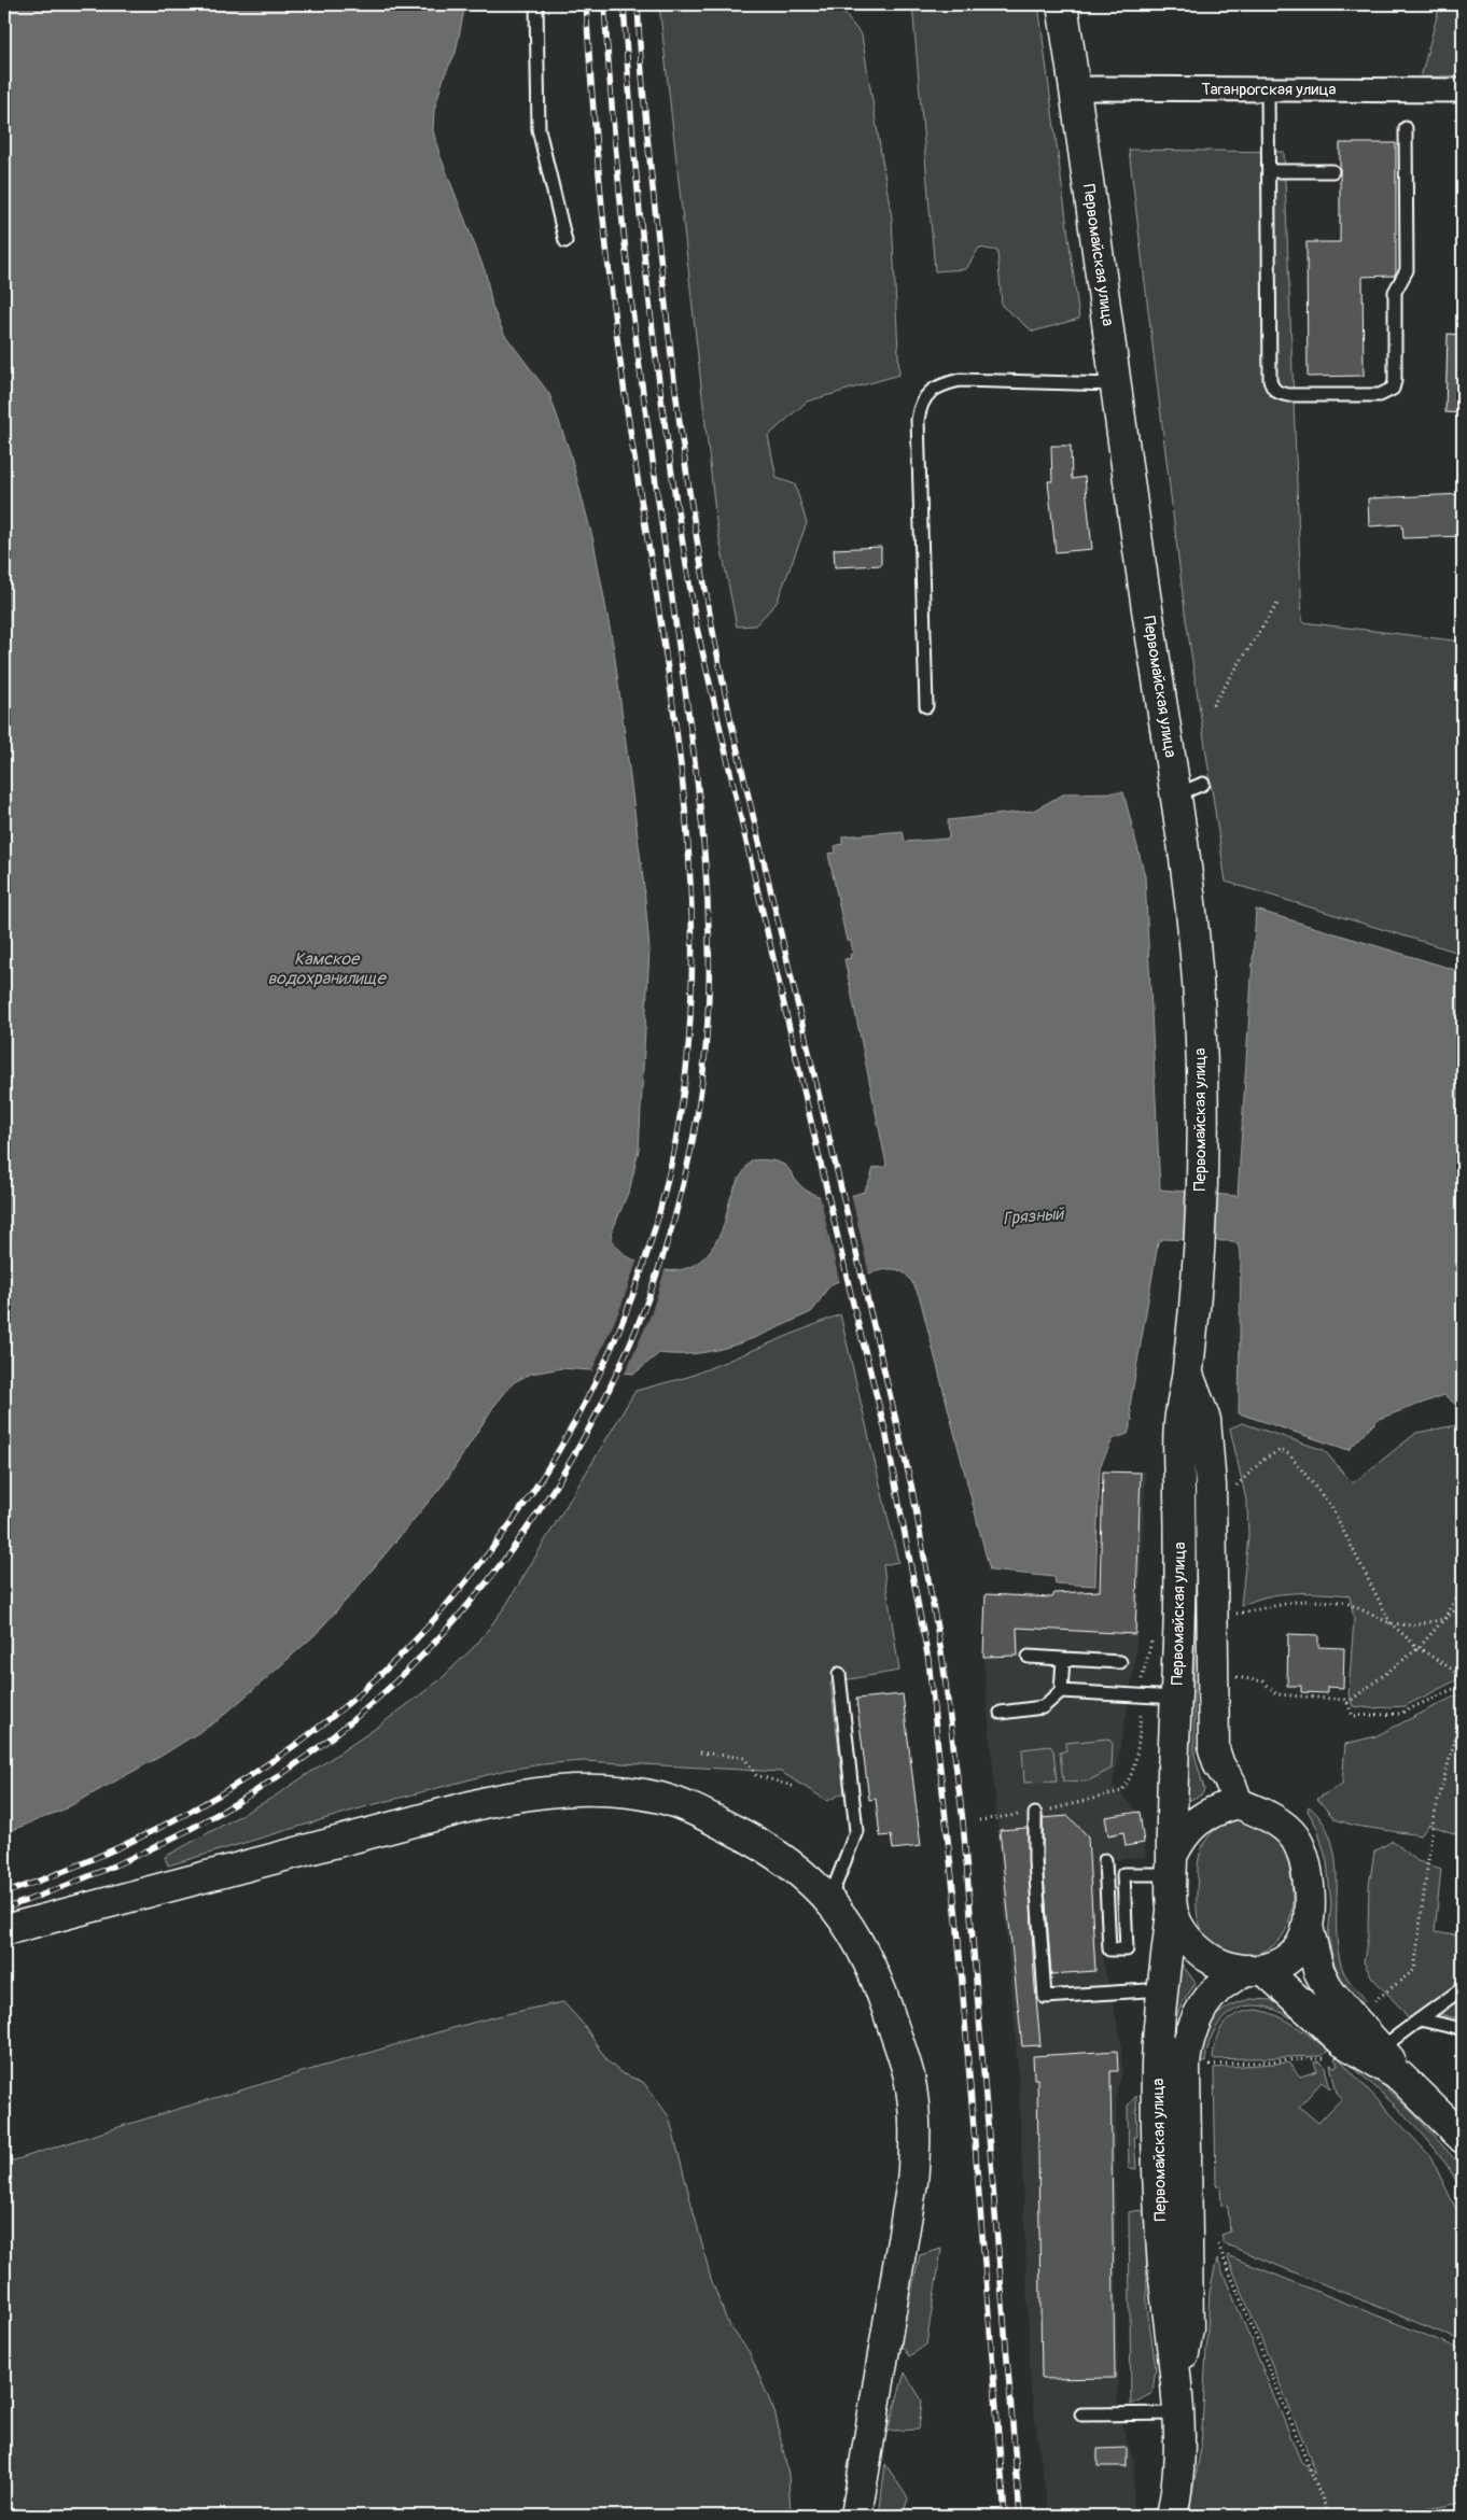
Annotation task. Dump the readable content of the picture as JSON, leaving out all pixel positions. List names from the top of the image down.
{
  "streets": {
    "main road": ["Первомайская улица"],
    "street": ["Таганрогская улица"]
  },
  "crossings": [
    ["Таганрогская улица", "Первомайская улица"]
  ],
  "water": ["Камское водохранилище", "Грязный"]
}
